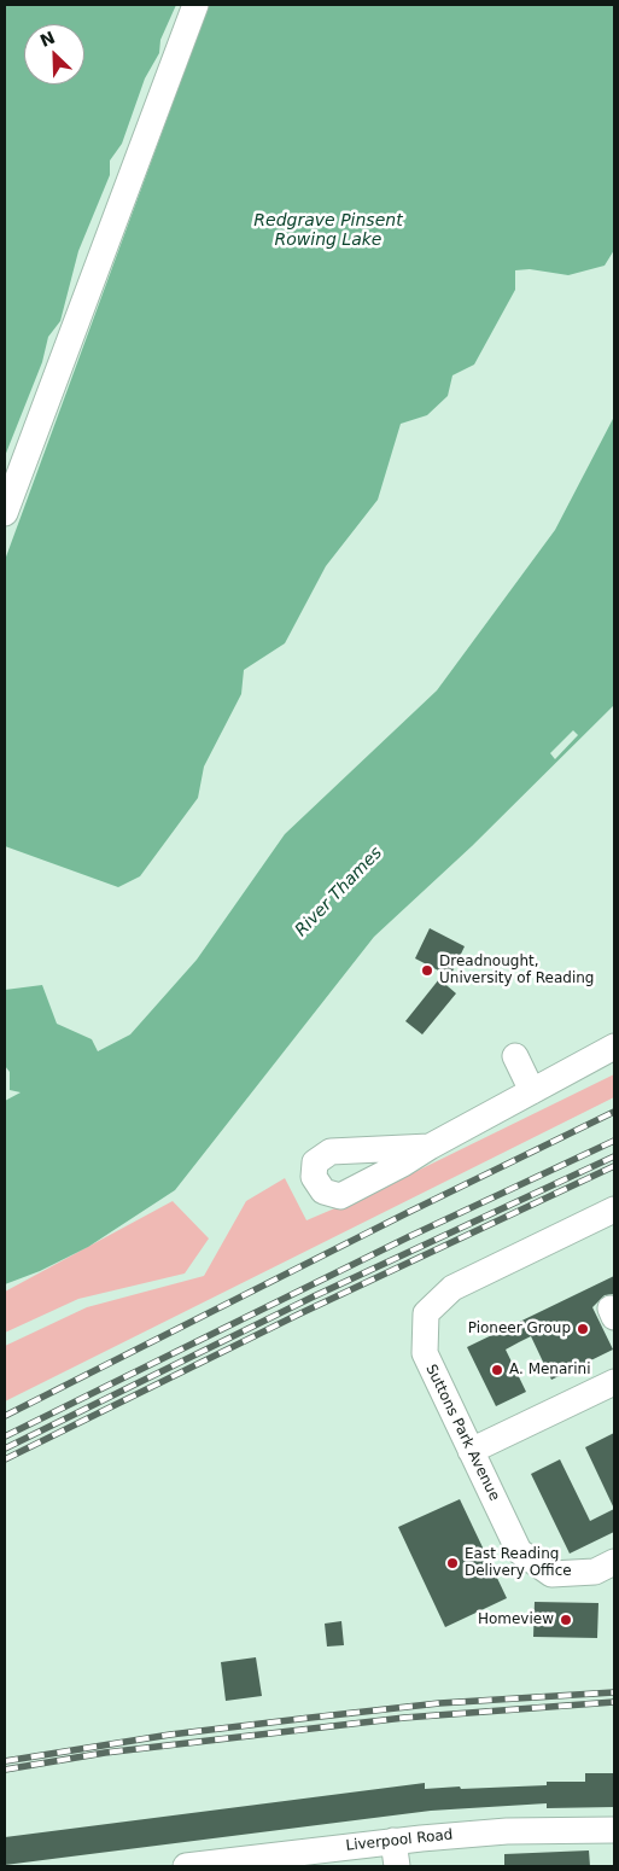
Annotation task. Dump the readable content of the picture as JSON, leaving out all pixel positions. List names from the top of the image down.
{
  "streets": {
    "street": ["Suttons Park Avenue", "Liverpool Road"]
  },
  "water": ["Redgrave Pinsent Rowing Lake", "River Thames"],
  "places": [
    "Dreadnought, University of Reading",
    "Pioneer Group",
    "A. Menarini",
    "East Reading Delivery Office",
    "Homeview"
  ],
  "north": "top left"
}
